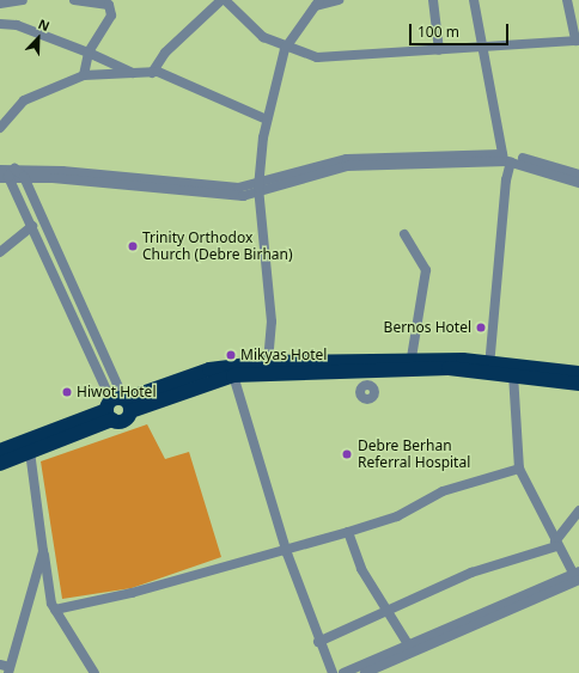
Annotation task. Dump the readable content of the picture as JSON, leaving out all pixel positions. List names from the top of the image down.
{
  "places": [
    "Trinity Orthodox Church (Debre Birhan)",
    "Bernos Hotel",
    "Mikyas Hotel",
    "Hiwot Hotel",
    "Debre Berhan Referral Hospital"
  ],
  "scale_bar": "100 m",
  "north": "top right"
}
